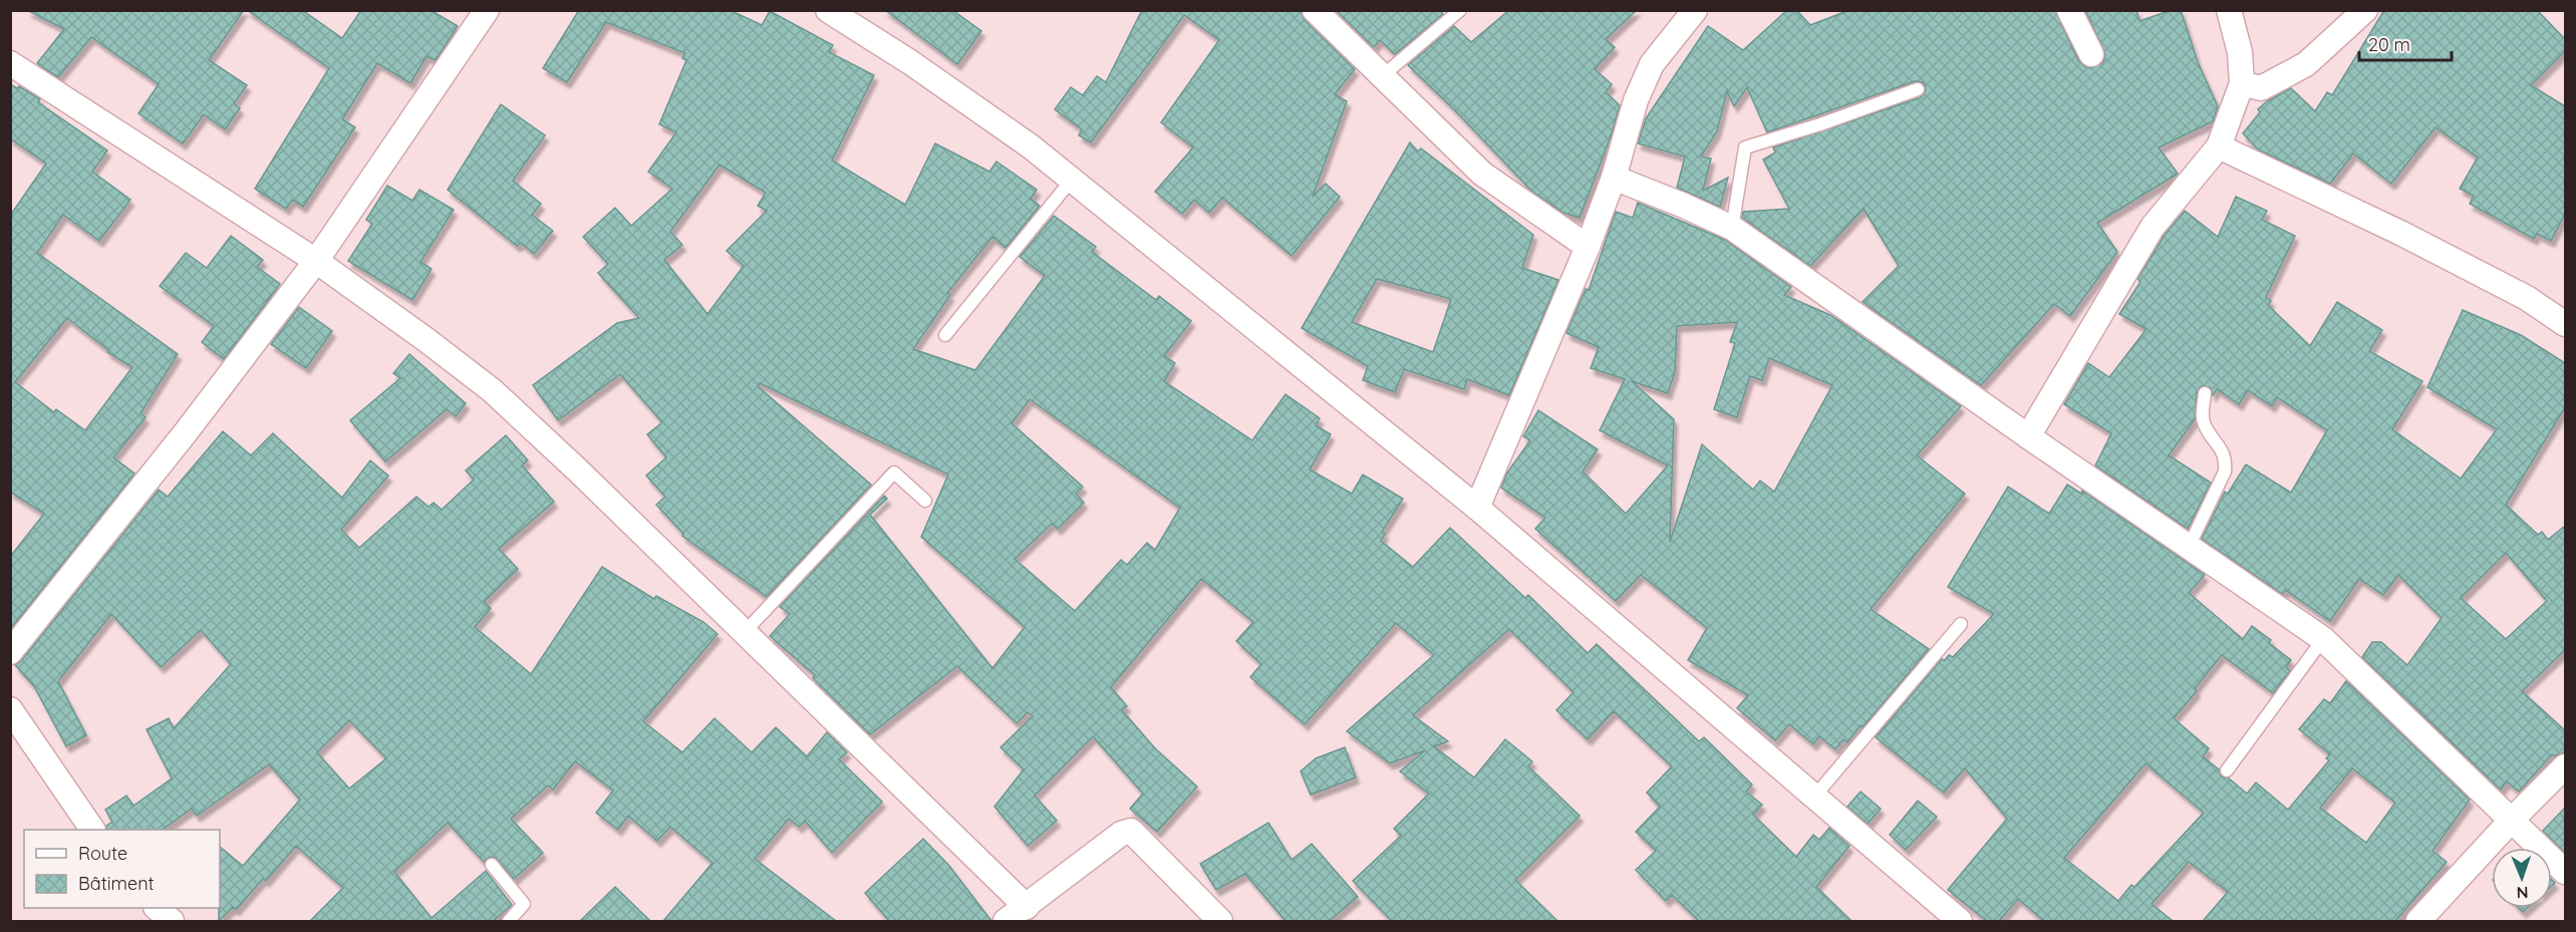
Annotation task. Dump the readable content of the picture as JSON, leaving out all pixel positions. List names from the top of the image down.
{
  "legend": ["Route", "Bâtiment"],
  "scale_bar": "20 m",
  "north": "bottom"
}
